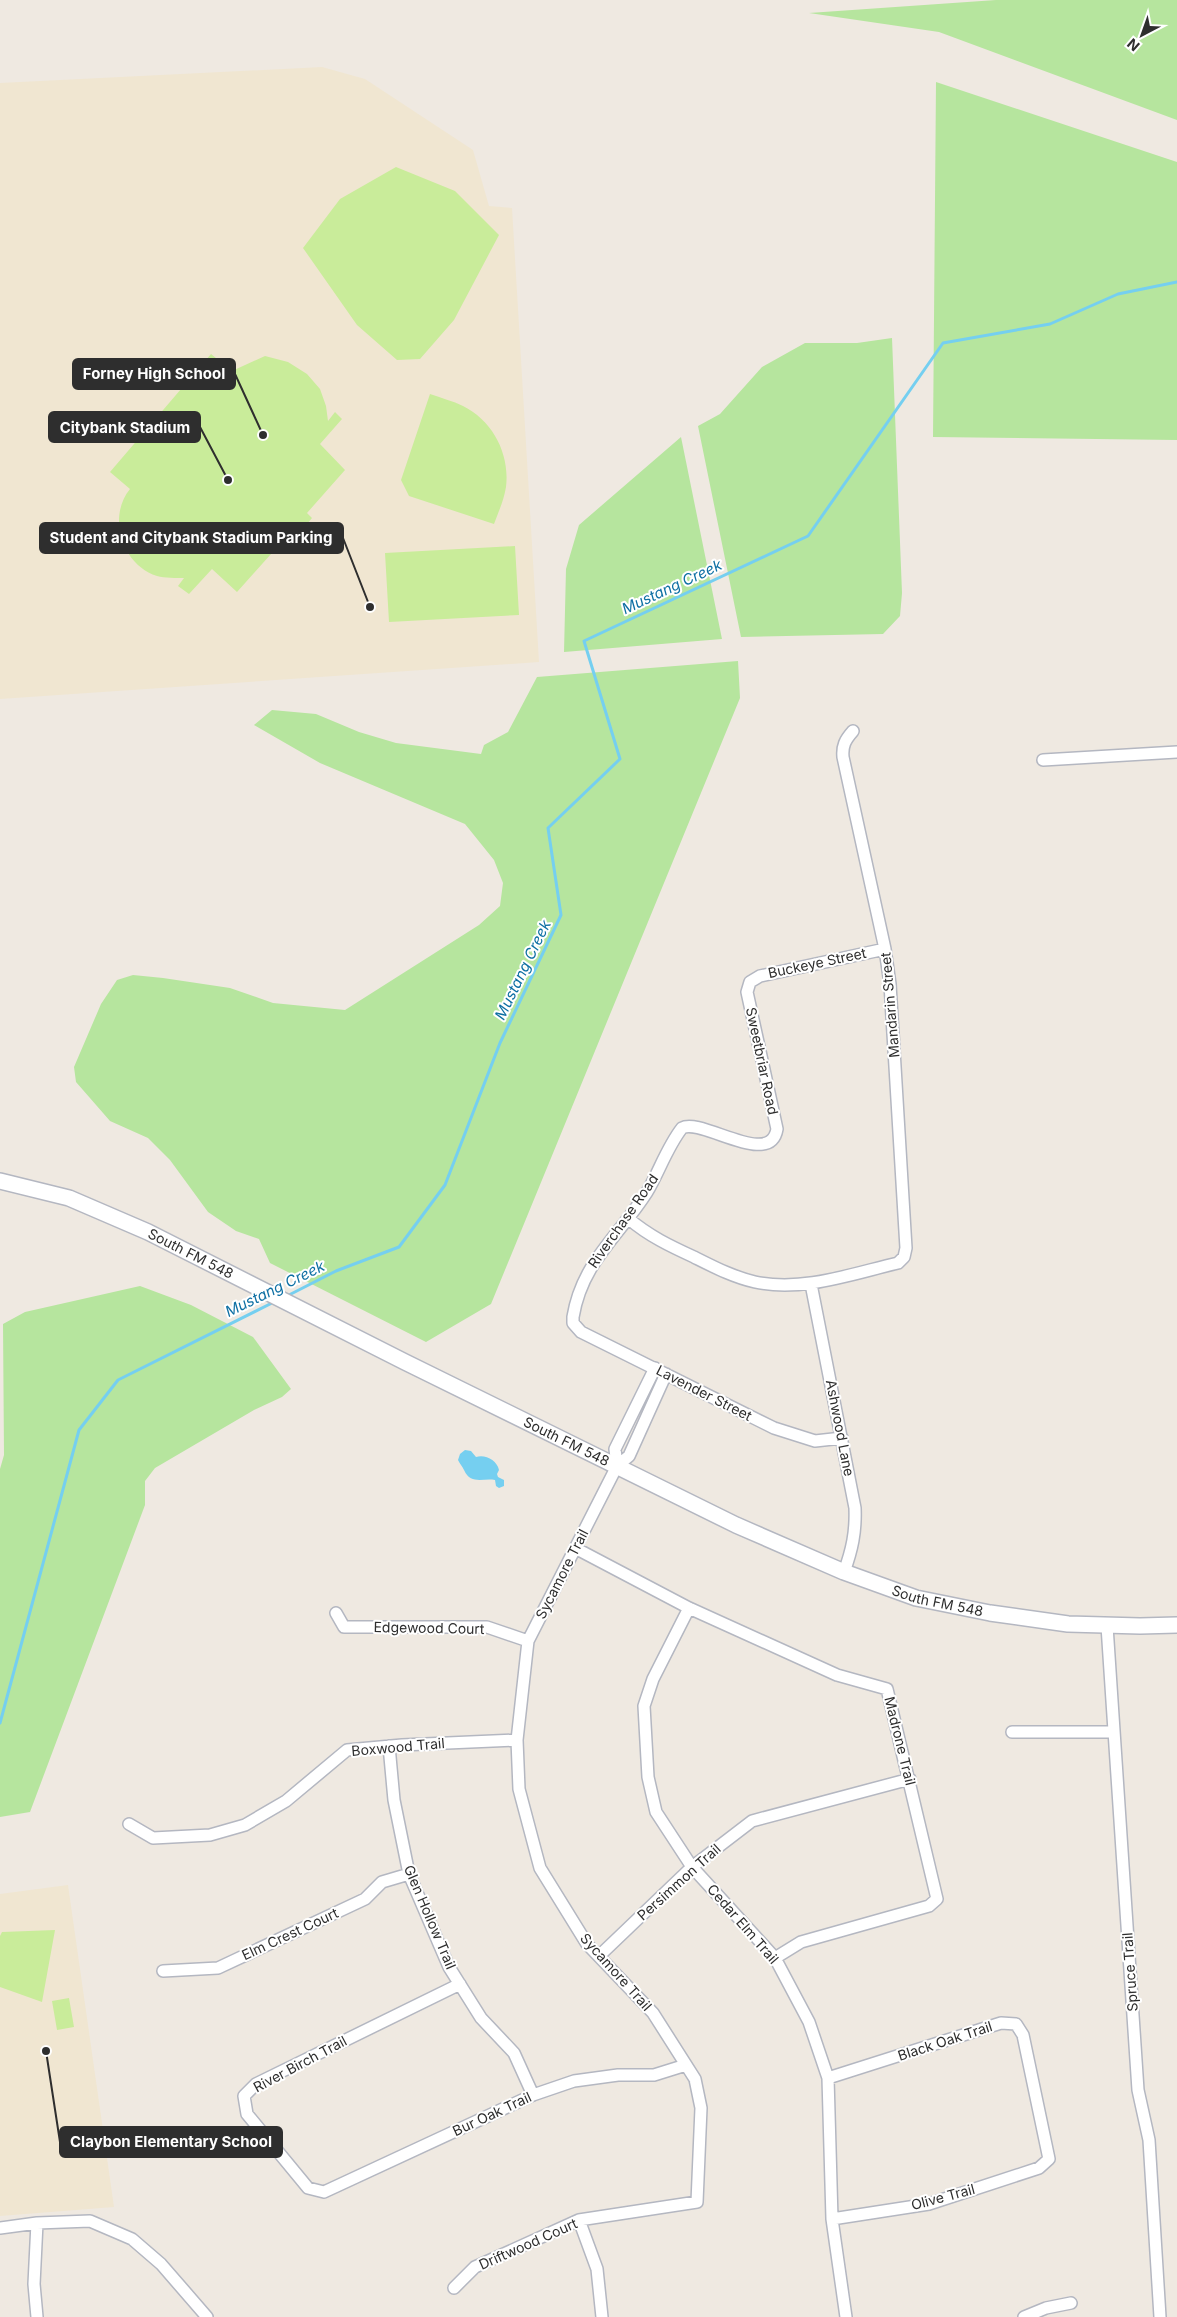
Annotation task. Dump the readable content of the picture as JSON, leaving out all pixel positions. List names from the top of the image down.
{
  "streets": {
    "main road": ["South FM 548"],
    "street": [
      "Buckeye Street",
      "Mandarin Street",
      "Sweetbriar Road",
      "Riverchase Road",
      "Lavender Street",
      "Ashwood Lane",
      "Sycamore Trail",
      "Edgewood Court",
      "Madrone Trail",
      "Boxwood Trail",
      "Persimmon Trail",
      "Glen Hollow Trail",
      "Cedar Elm Trail",
      "Elm Crest Court",
      "Spruce Trail",
      "Black Oak Trail",
      "River Birch Trail",
      "Bur Oak Trail",
      "Olive Trail",
      "Driftwood Court"
    ]
  },
  "crossings": [
    ["Buckeye Street", "Mandarin Street"],
    ["Buckeye Street", "Sweetbriar Road"],
    ["Mandarin Street", "Ashwood Lane"],
    ["Sweetbriar Road", "Riverchase Road"],
    ["Riverchase Road", "Lavender Street"],
    ["South FM 548", "Ashwood Lane"],
    ["South FM 548", "Sycamore Trail"],
    ["South FM 548", "Spruce Trail"],
    ["Lavender Street", "Ashwood Lane"],
    ["Lavender Street", "Sycamore Trail"],
    ["Sycamore Trail", "Edgewood Court"],
    ["Sycamore Trail", "Madrone Trail"],
    ["Sycamore Trail", "Boxwood Trail"],
    ["Sycamore Trail", "Persimmon Trail"],
    ["Sycamore Trail", "Bur Oak Trail"],
    ["Sycamore Trail", "Driftwood Court"],
    ["Madrone Trail", "Persimmon Trail"],
    ["Madrone Trail", "Cedar Elm Trail"],
    ["Boxwood Trail", "Glen Hollow Trail"],
    ["Persimmon Trail", "Cedar Elm Trail"],
    ["Glen Hollow Trail", "Elm Crest Court"],
    ["Glen Hollow Trail", "River Birch Trail"],
    ["Glen Hollow Trail", "Bur Oak Trail"],
    ["Cedar Elm Trail", "Black Oak Trail"],
    ["Cedar Elm Trail", "Olive Trail"],
    ["Black Oak Trail", "Olive Trail"],
    ["River Birch Trail", "Bur Oak Trail"]
  ],
  "water": ["Mustang Creek"],
  "places": [
    "Forney High School",
    "Citybank Stadium",
    "Student and Citybank Stadium Parking",
    "Claybon Elementary School"
  ],
  "north": "bottom left"
}
